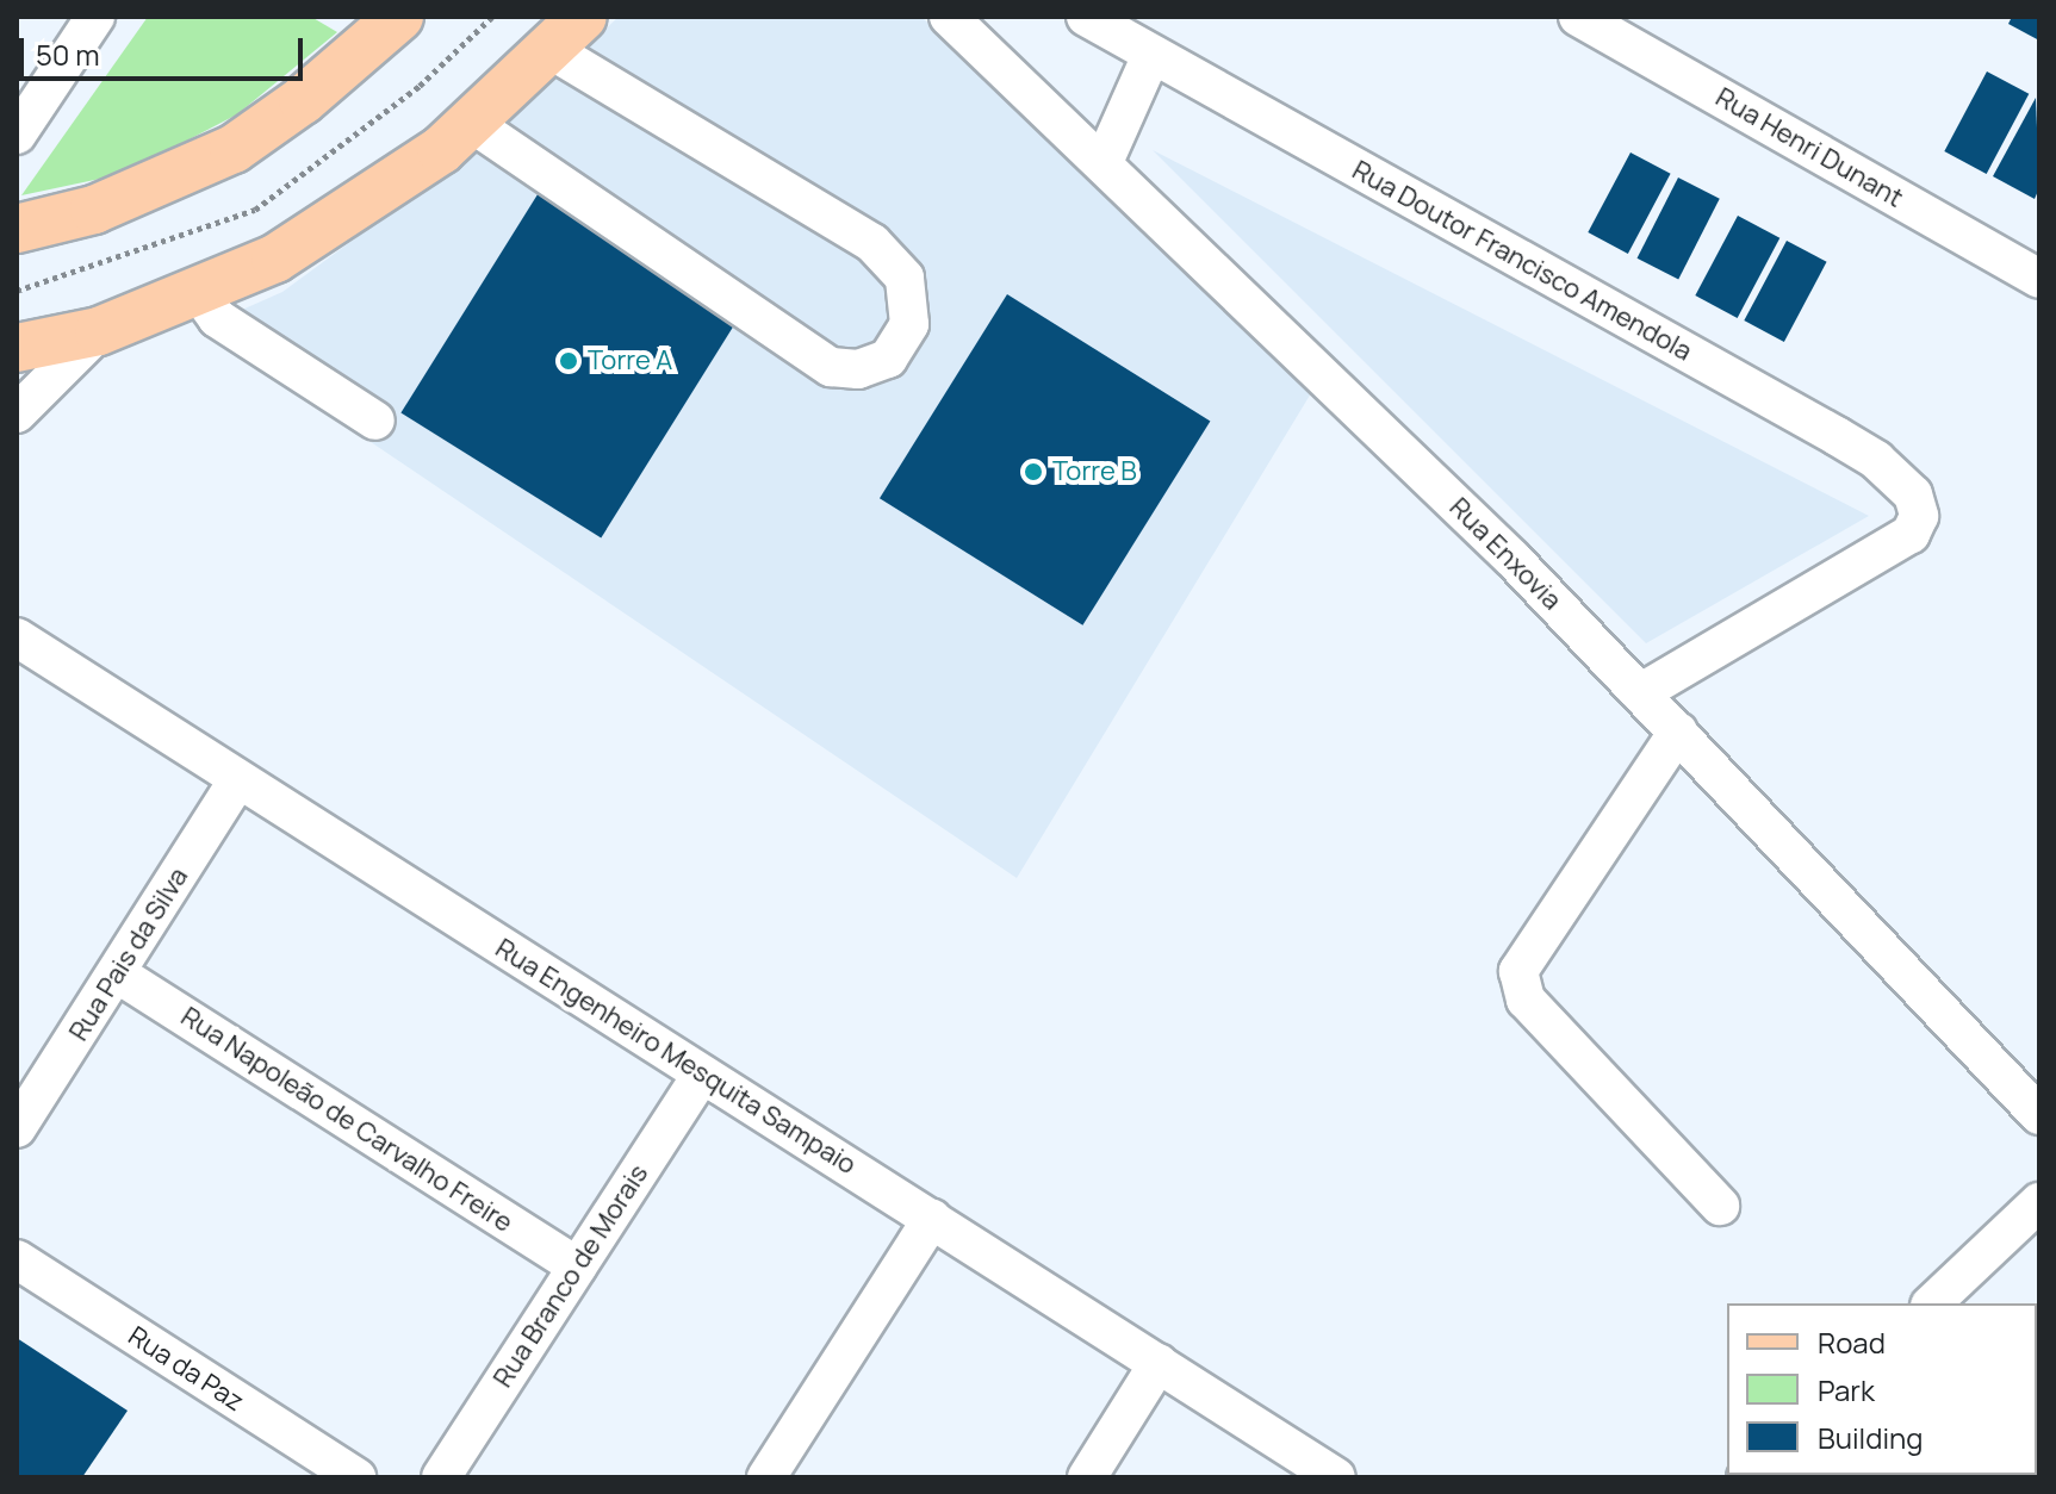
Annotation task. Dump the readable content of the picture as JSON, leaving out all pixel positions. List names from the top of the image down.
{
  "streets": {
    "street": [
      "Rua Henri Dunant",
      "Rua Doutor Francisco Amendola",
      "Rua Enxovia",
      "Rua Pais da Silva",
      "Rua Engenheiro Mesquita Sampaio",
      "Rua Napoleão de Carvalho Freire",
      "Rua Branco de Morais",
      "Rua da Paz"
    ]
  },
  "crossings": [
    ["Rua Doutor Francisco Amendola", "Rua Enxovia"],
    ["Rua Pais da Silva", "Rua Engenheiro Mesquita Sampaio"],
    ["Rua Pais da Silva", "Rua Napoleão de Carvalho Freire"],
    ["Rua Engenheiro Mesquita Sampaio", "Rua Branco de Morais"],
    ["Rua Napoleão de Carvalho Freire", "Rua Branco de Morais"]
  ],
  "places": ["Torre A", "Torre B"],
  "legend": ["Road", "Park", "Building"],
  "scale_bar": "50 m"
}
